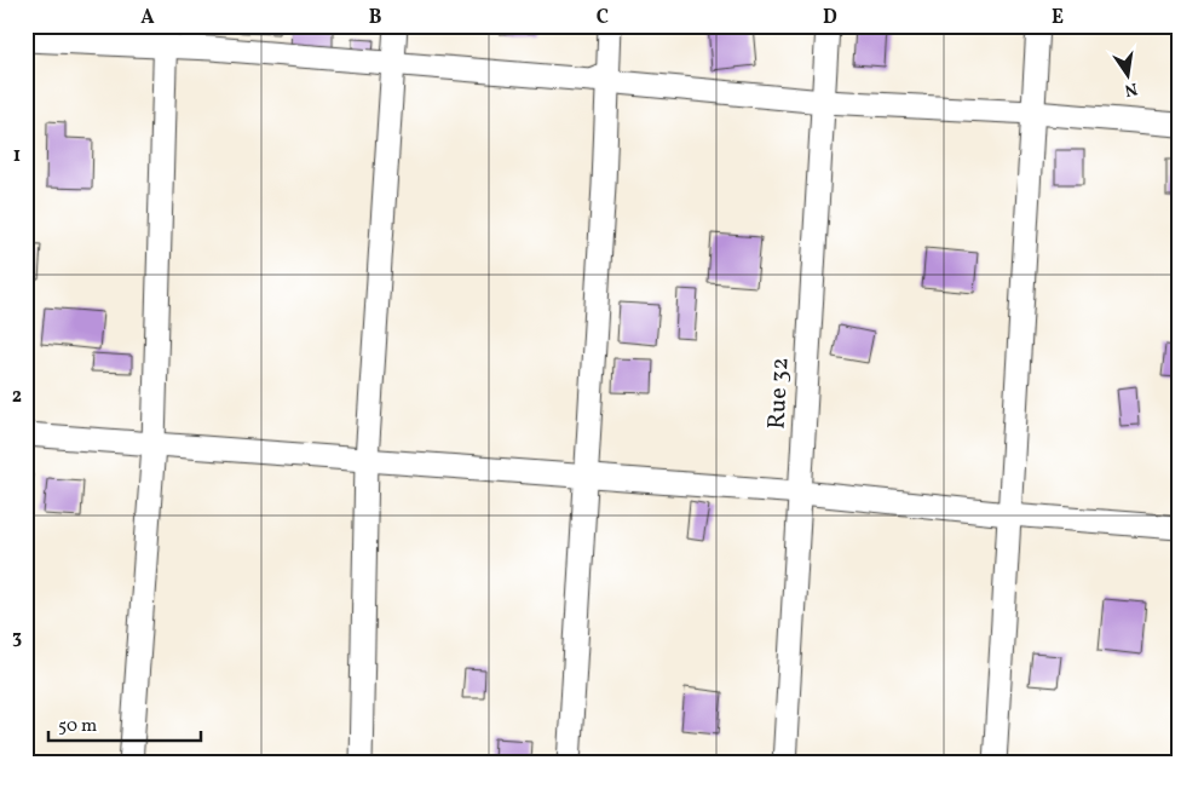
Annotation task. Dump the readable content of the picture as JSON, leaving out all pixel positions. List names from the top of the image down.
{
  "streets": {
    "street": ["Rue 32"]
  },
  "scale_bar": "50 m",
  "north": "bottom",
  "grid": {
    "columns": [
      "A",
      "B",
      "C",
      "D",
      "E"
    ],
    "rows": ["1", "2", "3"]
  }
}
